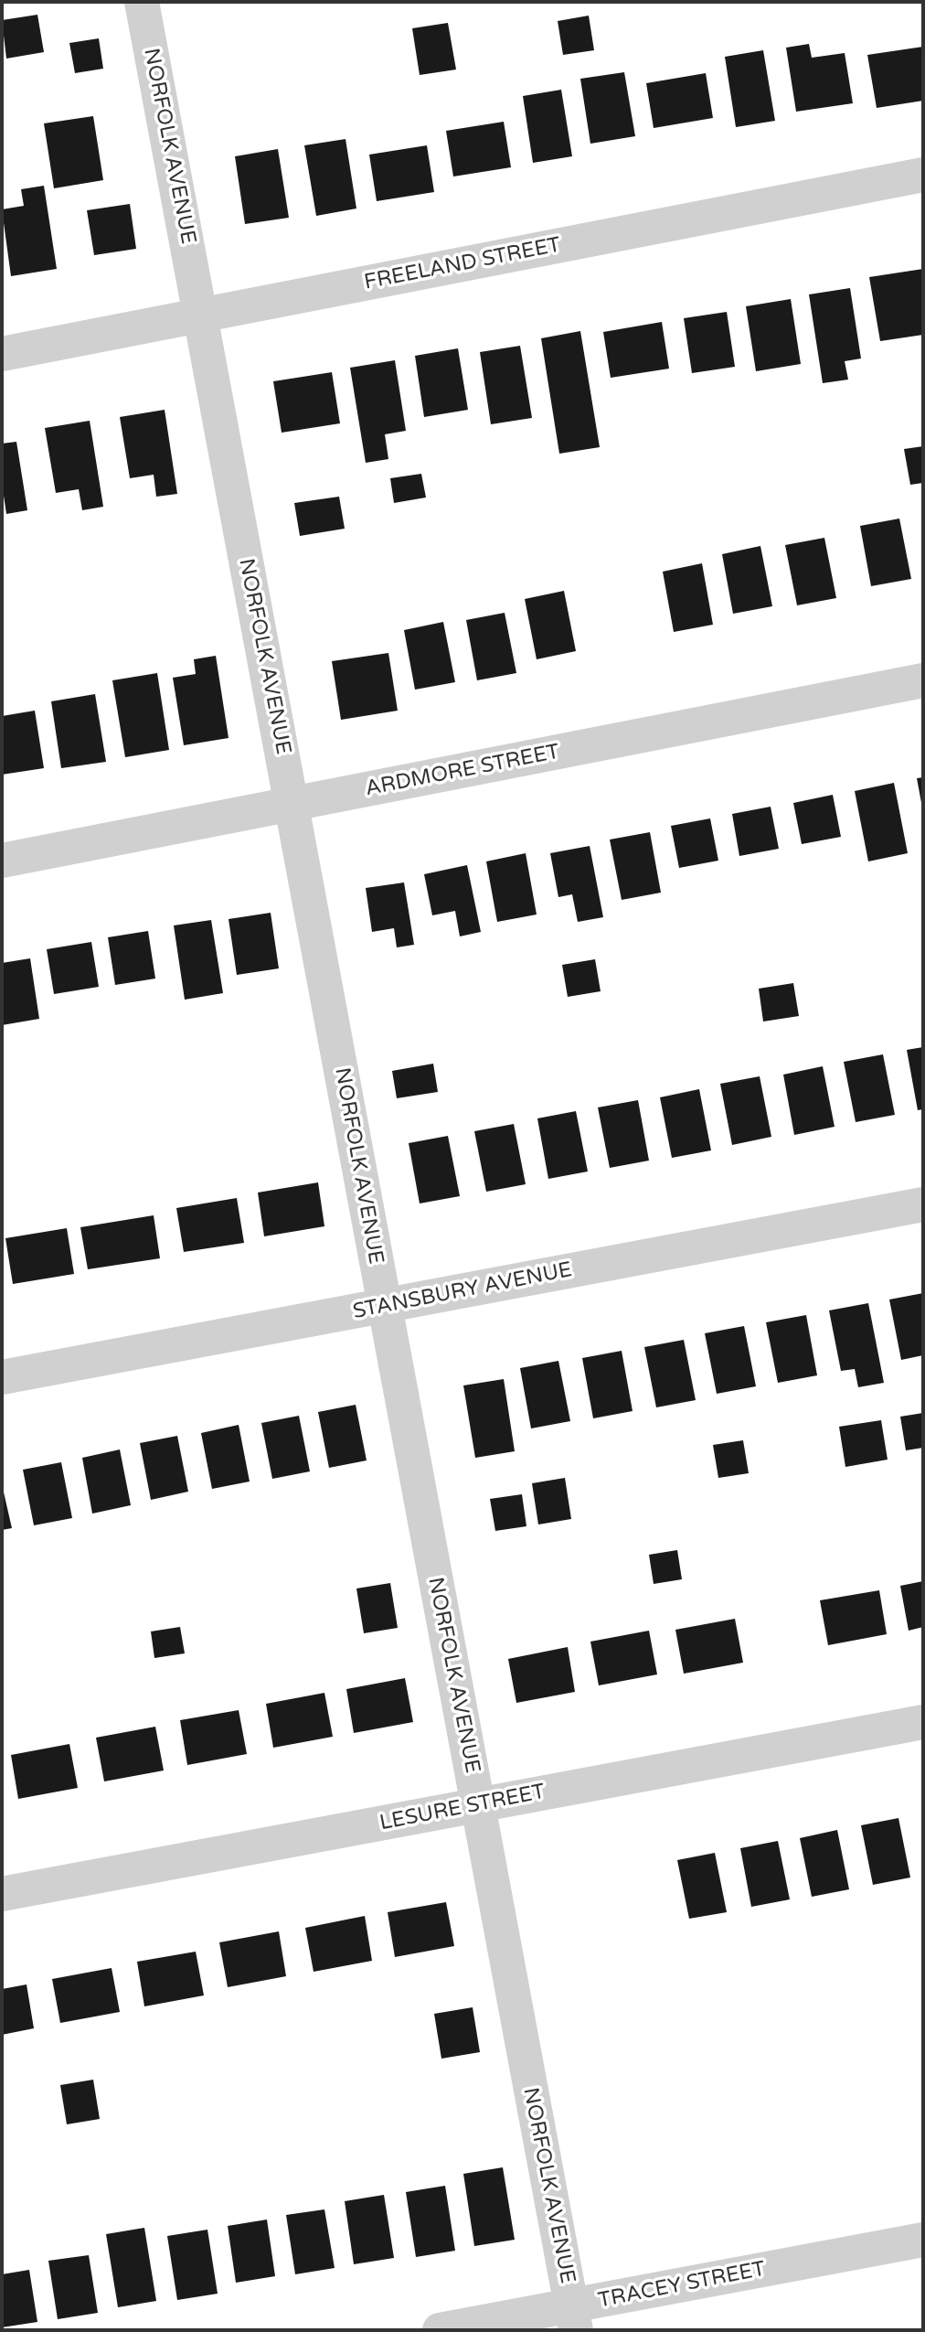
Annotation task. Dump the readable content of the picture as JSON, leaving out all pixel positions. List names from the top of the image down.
{
  "streets": {
    "street": [
      "NORFOLK AVENUE",
      "FREELAND STREET",
      "ARDMORE STREET",
      "STANSBURY AVENUE",
      "LESURE STREET",
      "TRACEY STREET"
    ]
  },
  "crossings": [
    ["NORFOLK AVENUE", "FREELAND STREET"],
    ["NORFOLK AVENUE", "ARDMORE STREET"],
    ["NORFOLK AVENUE", "STANSBURY AVENUE"],
    ["NORFOLK AVENUE", "LESURE STREET"],
    ["NORFOLK AVENUE", "TRACEY STREET"]
  ]
}
